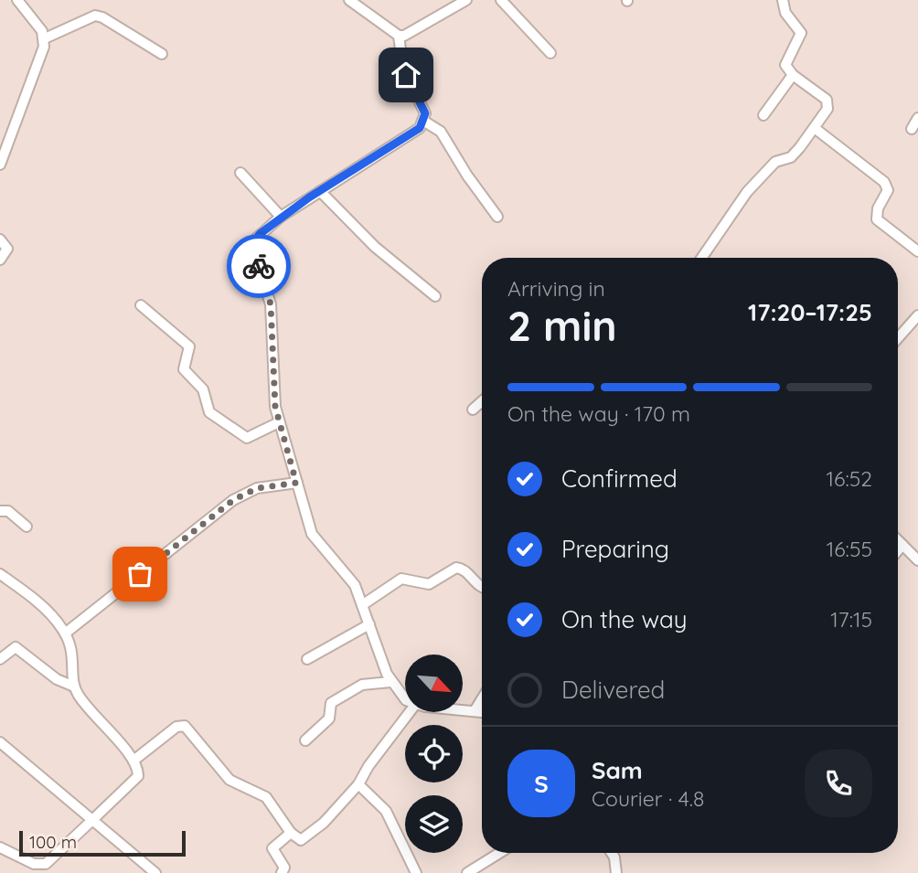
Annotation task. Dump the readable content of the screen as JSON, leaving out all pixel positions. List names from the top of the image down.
{
  "scale_bar": "100 m",
  "north": "bottom right",
  "page": {
    "heading": ["2 min", "Arriving in", "17:20–17:25"],
    "panel": ["Sam", "Courier · 4.8"],
    "bar": "On the way · 170 m",
    "list": [
      ["Confirmed", "16:52"],
      ["Preparing", "16:55"],
      ["On the way", "17:15"],
      "Delivered"
    ],
    "round": "S",
    "scale": "100 m"
  }
}
